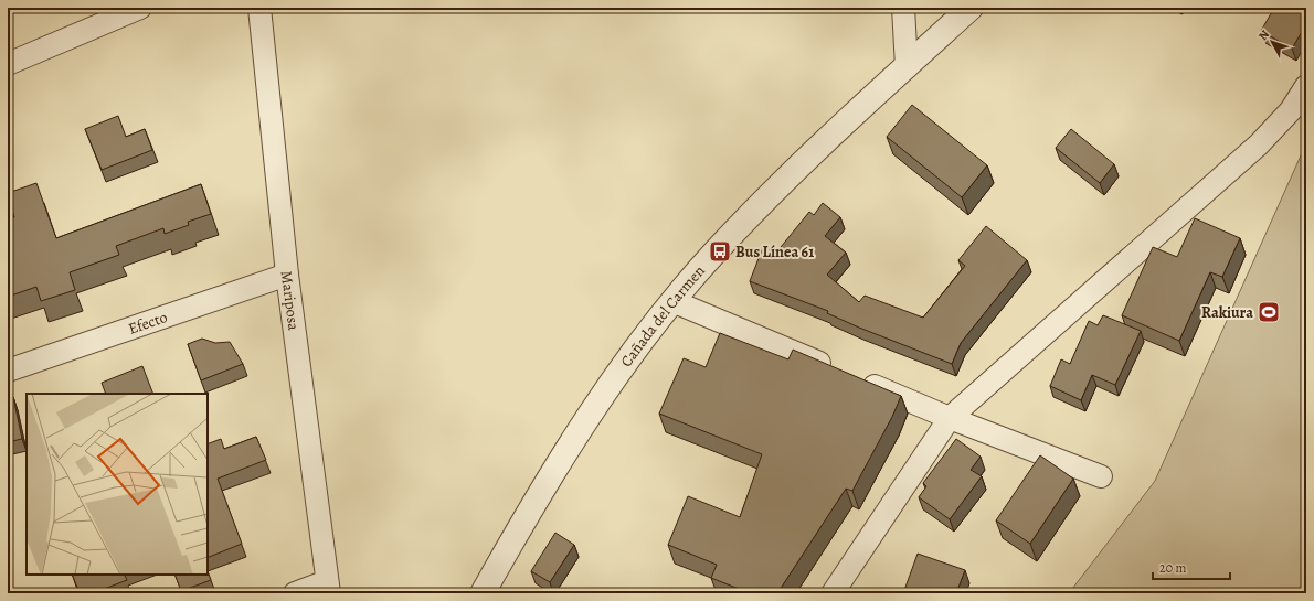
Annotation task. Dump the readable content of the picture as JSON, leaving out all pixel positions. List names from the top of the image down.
{
  "streets": {
    "street": ["Mariposa", "Cañada del Carmen", "Efecto"]
  },
  "crossings": [
    ["Mariposa", "Efecto"]
  ],
  "places": {
    "bus stop": ["Bus Línea 61"],
    "sports": ["Rakiura"]
  },
  "scale_bar": "20 m",
  "north": "top left"
}
